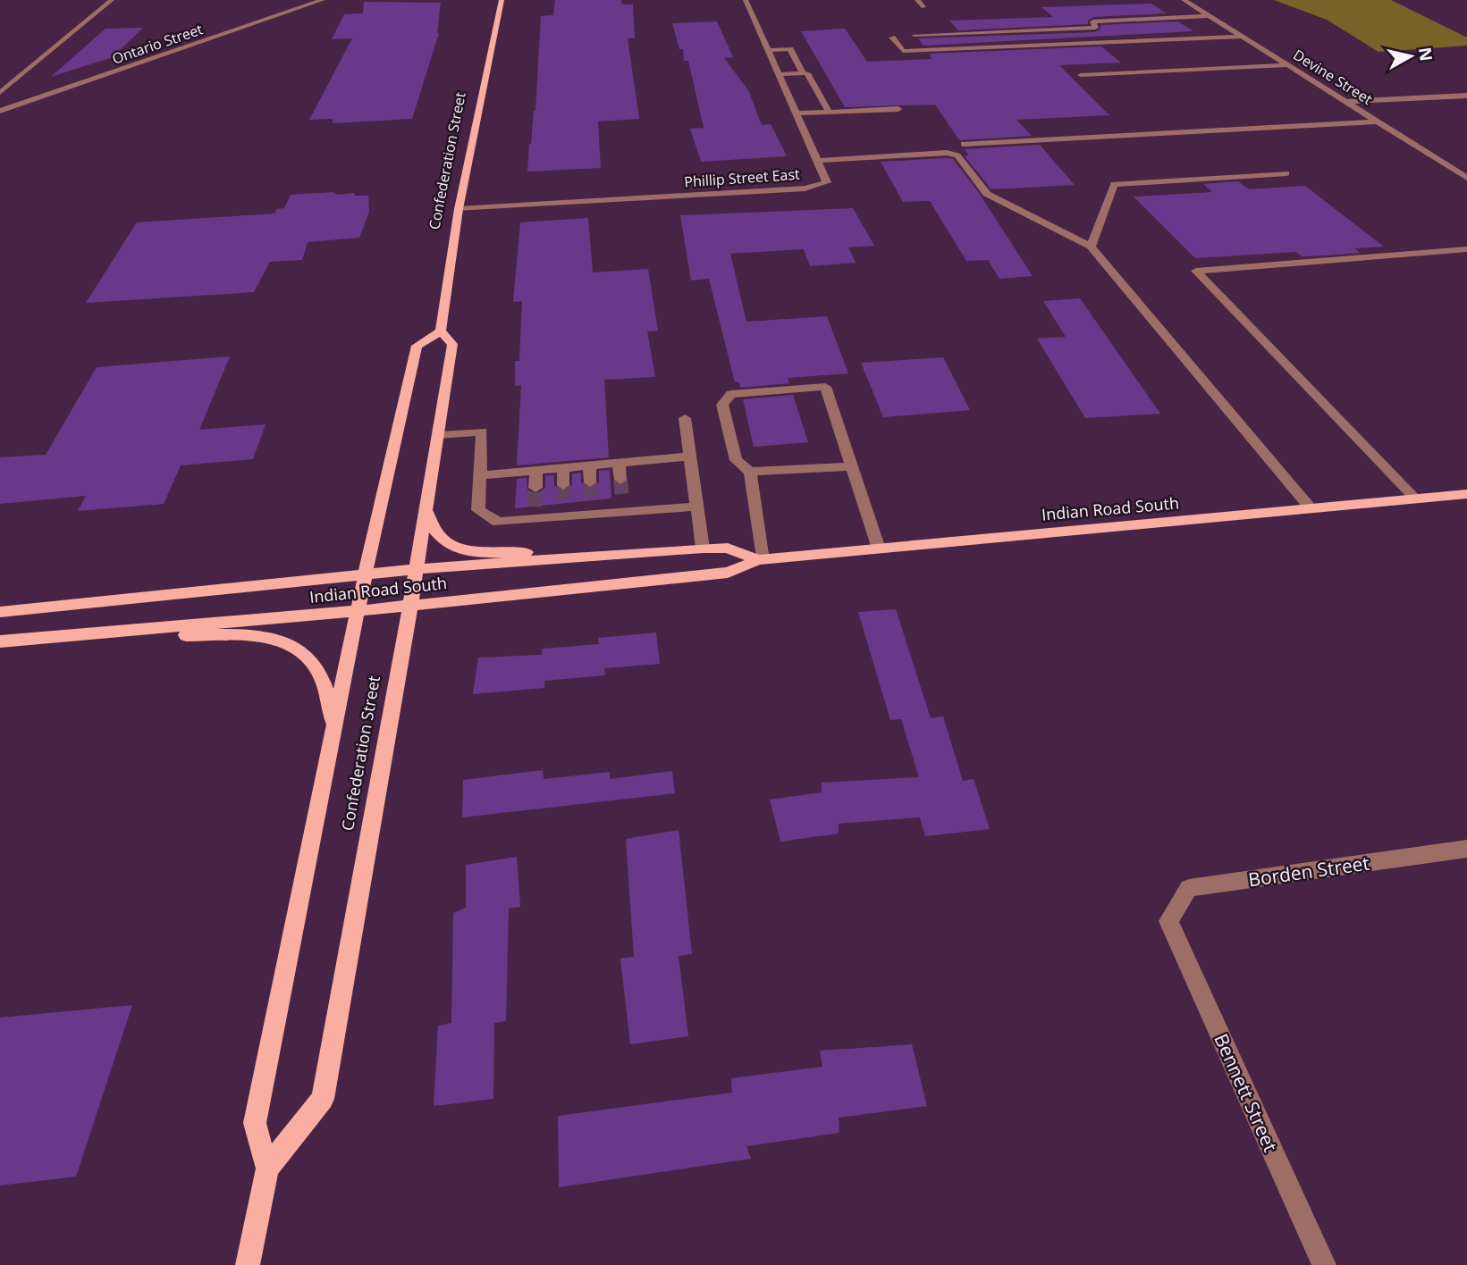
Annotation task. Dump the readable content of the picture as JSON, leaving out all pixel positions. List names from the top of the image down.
{
  "streets": {
    "main road": ["Confederation Street", "Indian Road South"],
    "street": [
      "Ontario Street",
      "Devine Street",
      "Phillip Street East",
      "Borden Street",
      "Bennett Street"
    ]
  },
  "crossings": [
    ["Confederation Street", "Phillip Street East"],
    ["Confederation Street", "Indian Road South"],
    ["Borden Street", "Bennett Street"]
  ],
  "north": "right"
}
